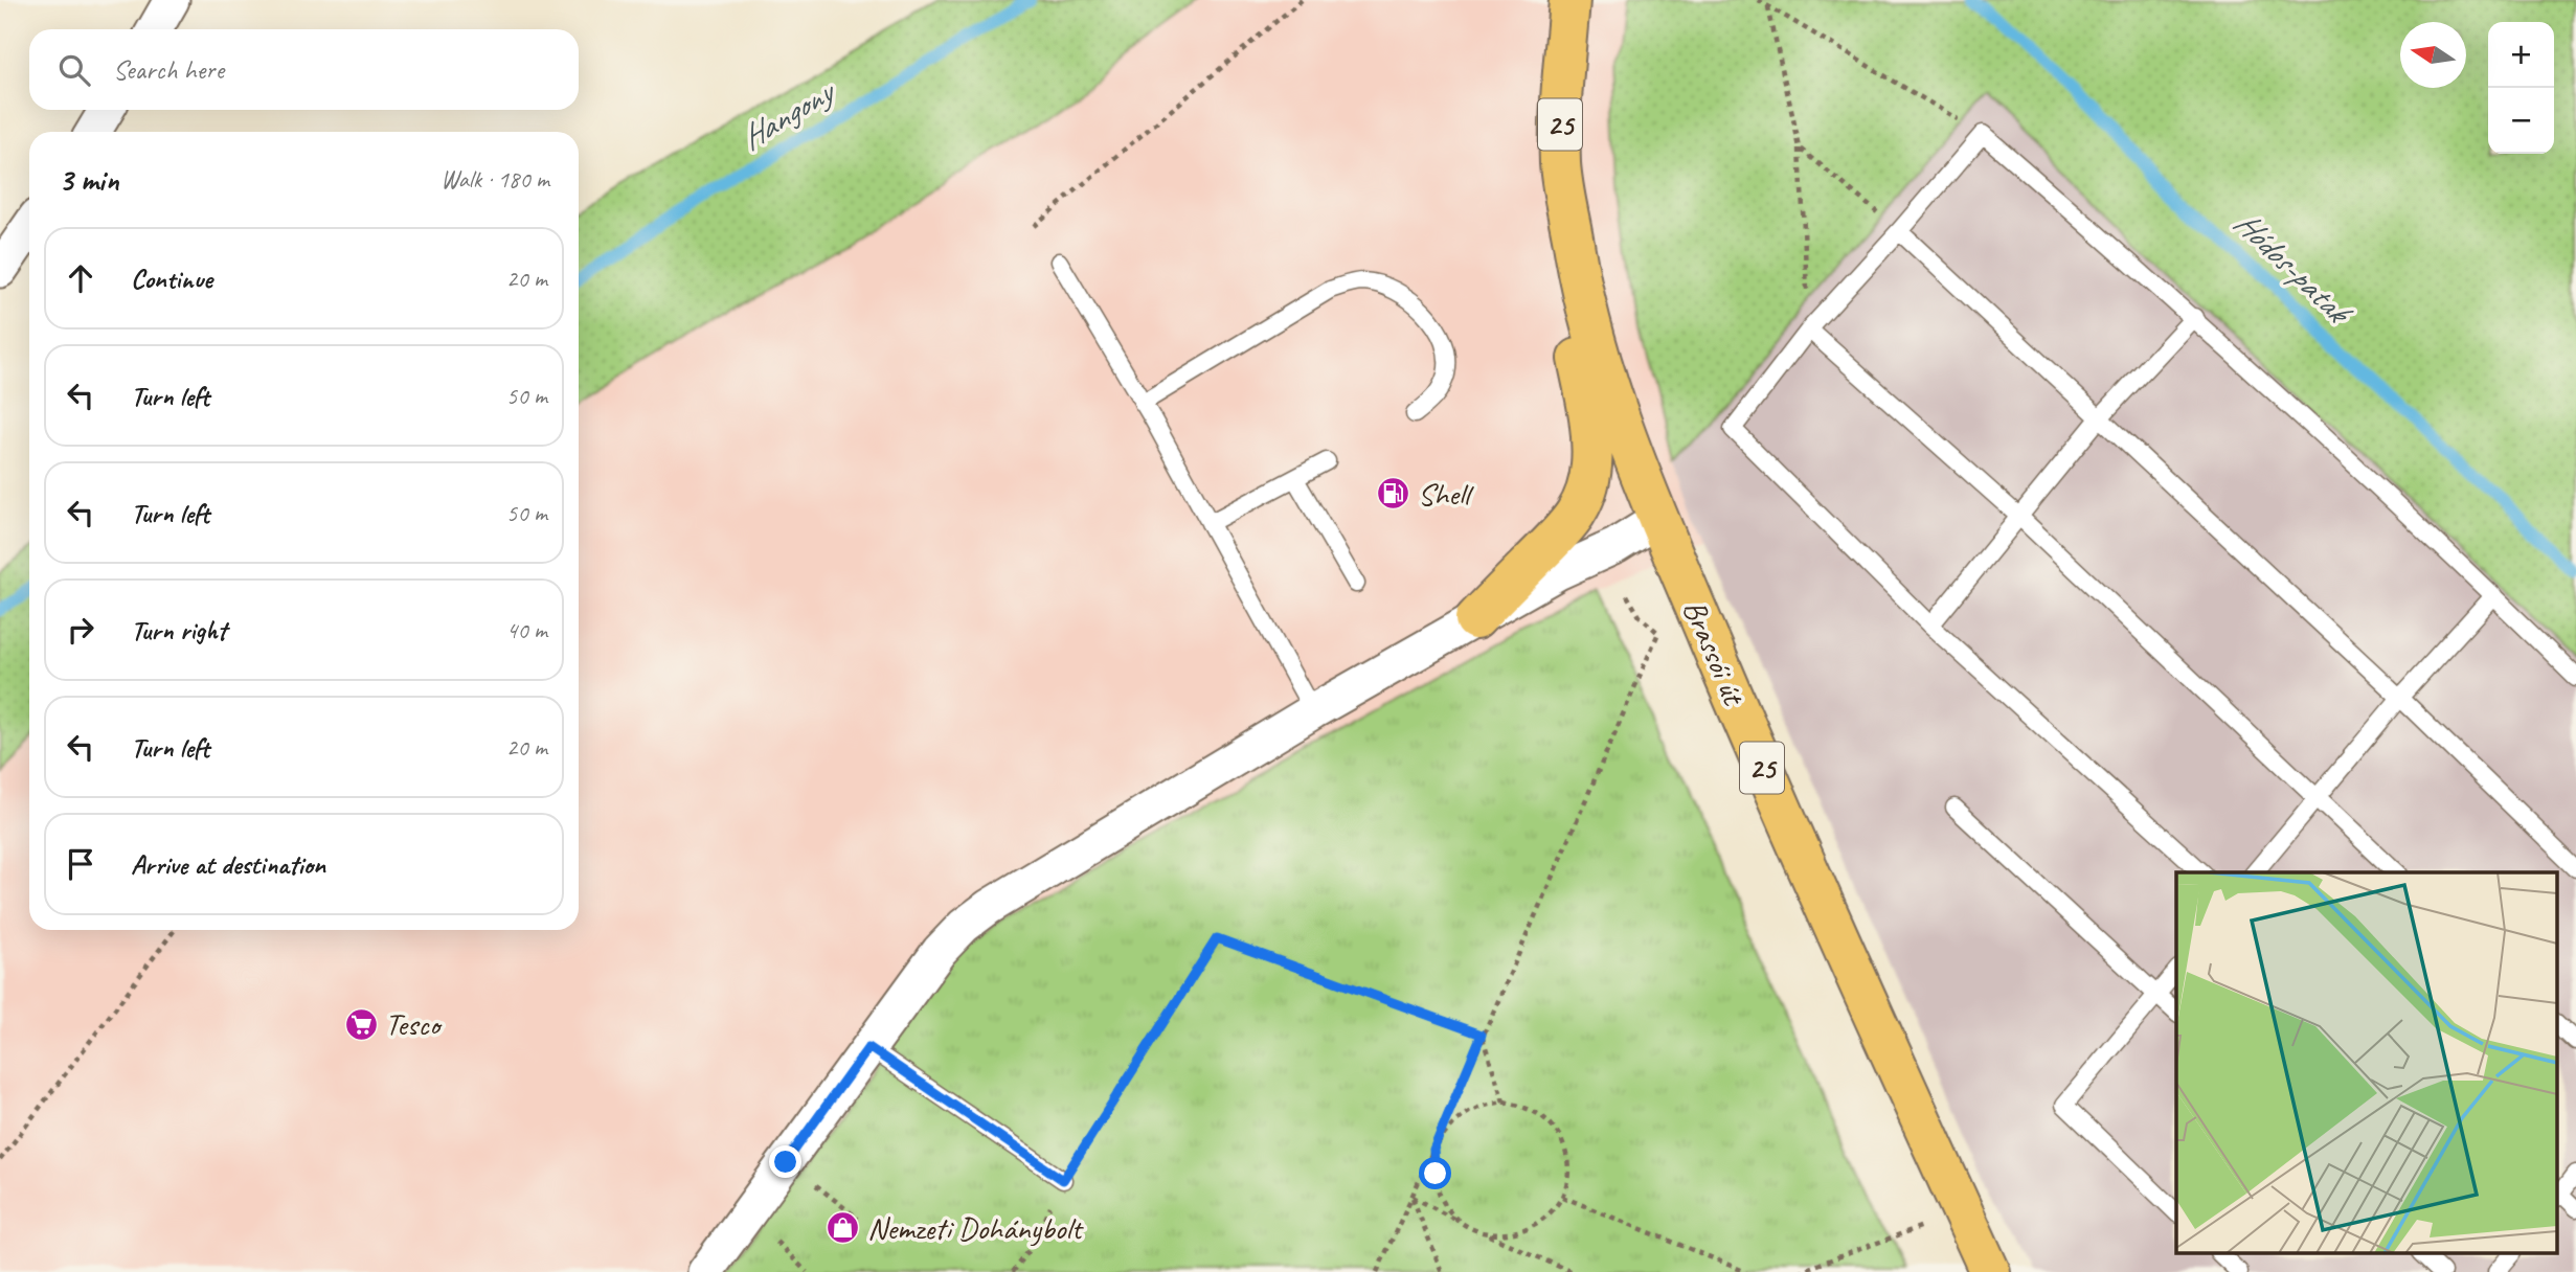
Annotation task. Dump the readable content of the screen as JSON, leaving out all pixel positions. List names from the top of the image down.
{
  "streets": {
    "main road": ["25", "Brassói út"]
  },
  "water": ["Hangony", "Hódos-patak"],
  "places": {
    "fuel station": ["Shell"],
    "supermarket": ["Tesco"],
    "shop": ["Nemzeti Dohánybolt"]
  },
  "north": "left",
  "page": {
    "map_buttons": ["+", "−"],
    "search": "Search here",
    "heading": ["3 min", "Walk · 180 m"],
    "list": [
      ["Continue", "20 m"],
      ["Turn left", "50 m"],
      ["Turn left", "50 m"],
      ["Turn right", "40 m"],
      ["Turn left", "20 m"],
      "Arrive at destination"
    ]
  }
}
